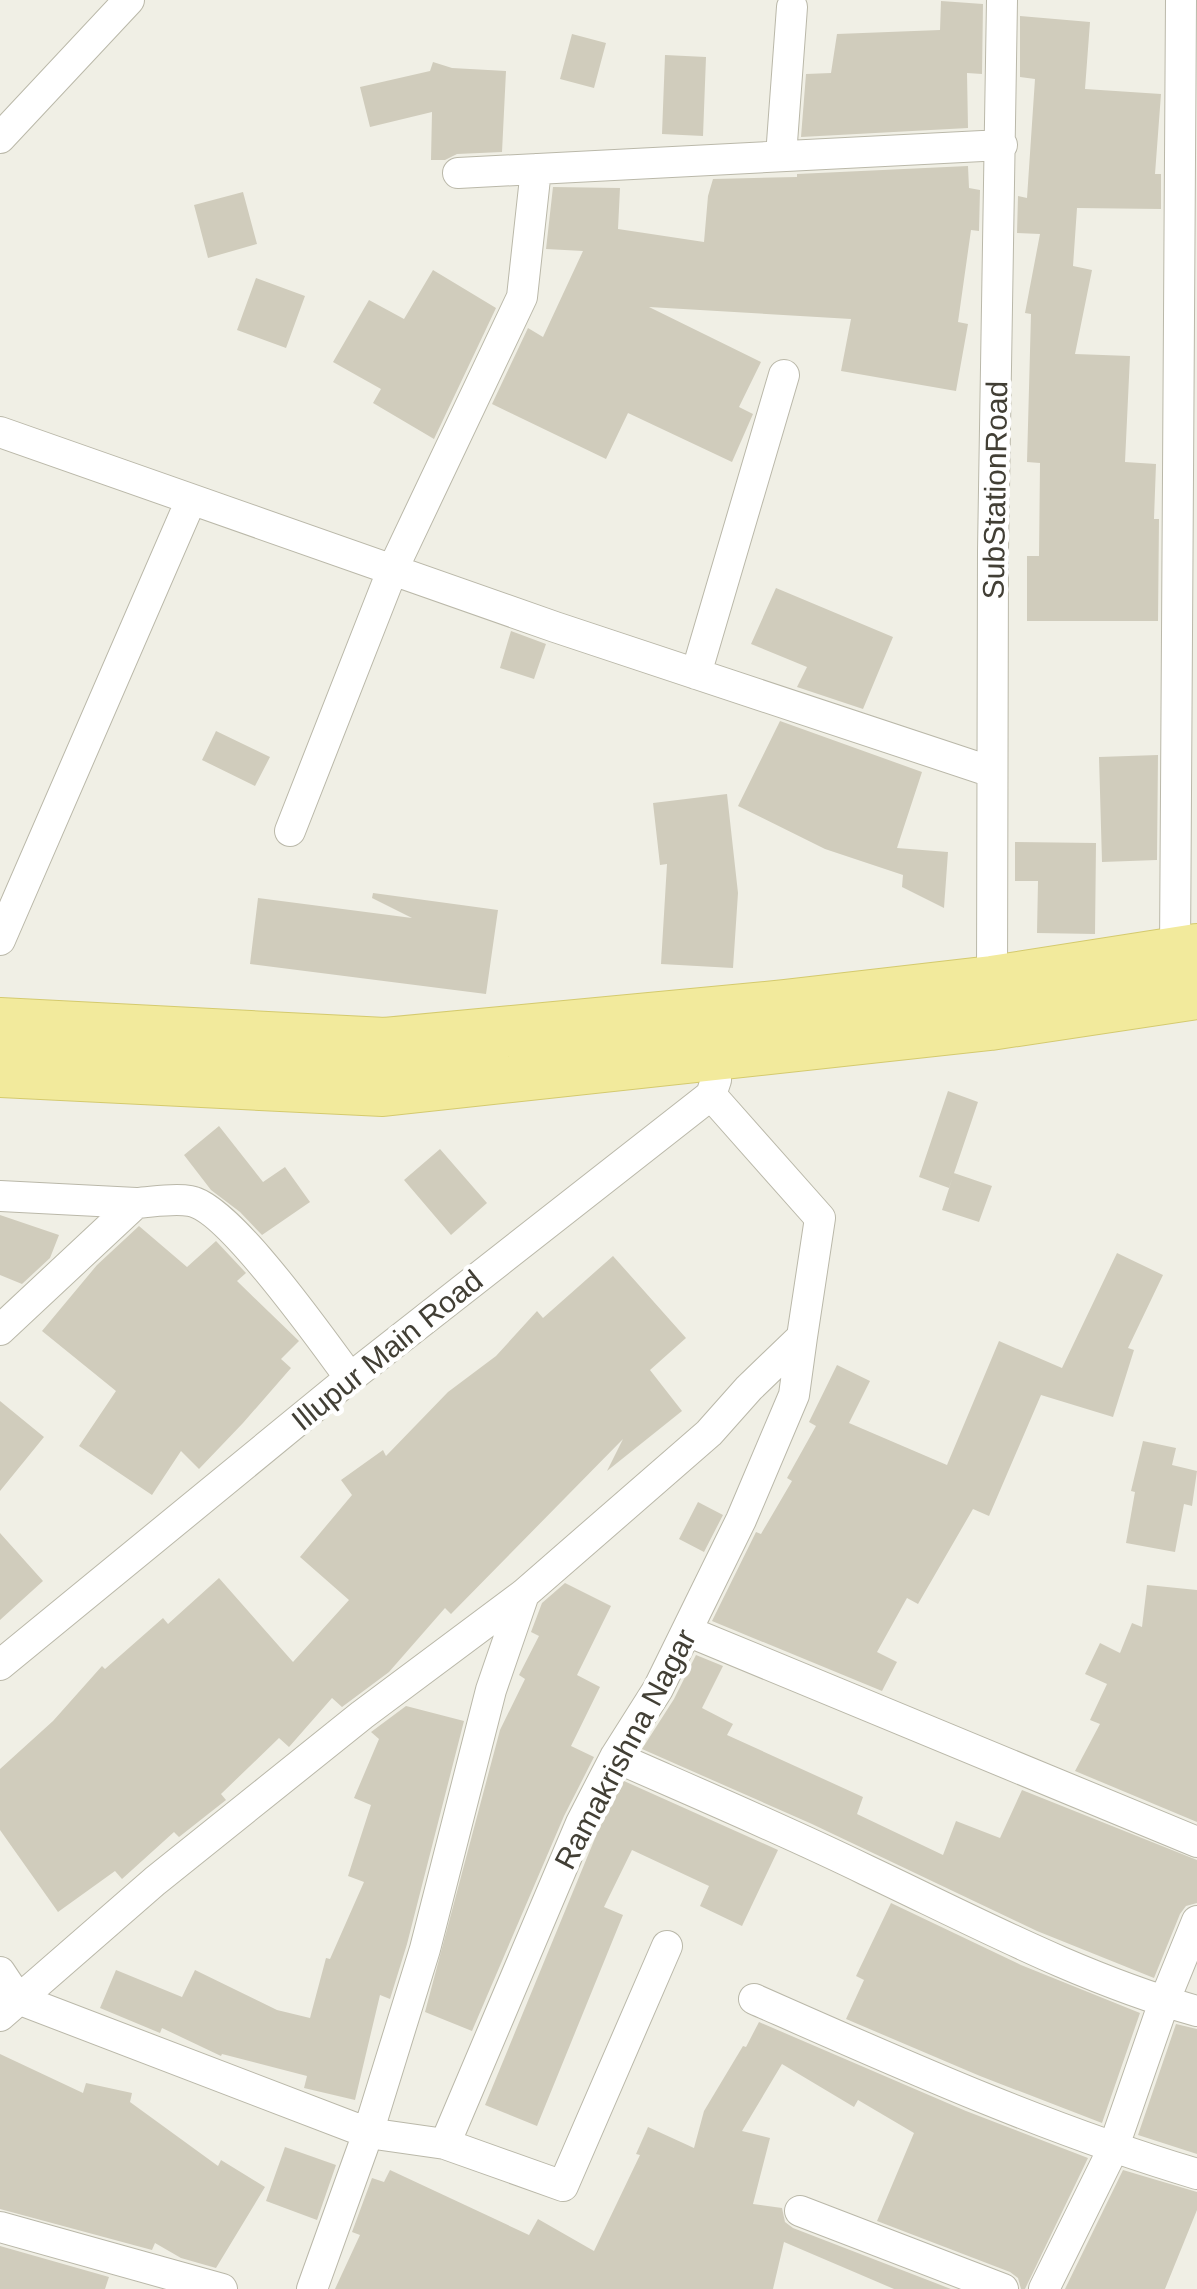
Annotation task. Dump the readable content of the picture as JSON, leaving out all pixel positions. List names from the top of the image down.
{
  "streets": {
    "street": ["SubStationRoad", "Illupur Main Road", "Ramakrishna Nagar"]
  },
  "crossings": [
    ["Illupur Main Road", "Ramakrishna Nagar"]
  ]
}
